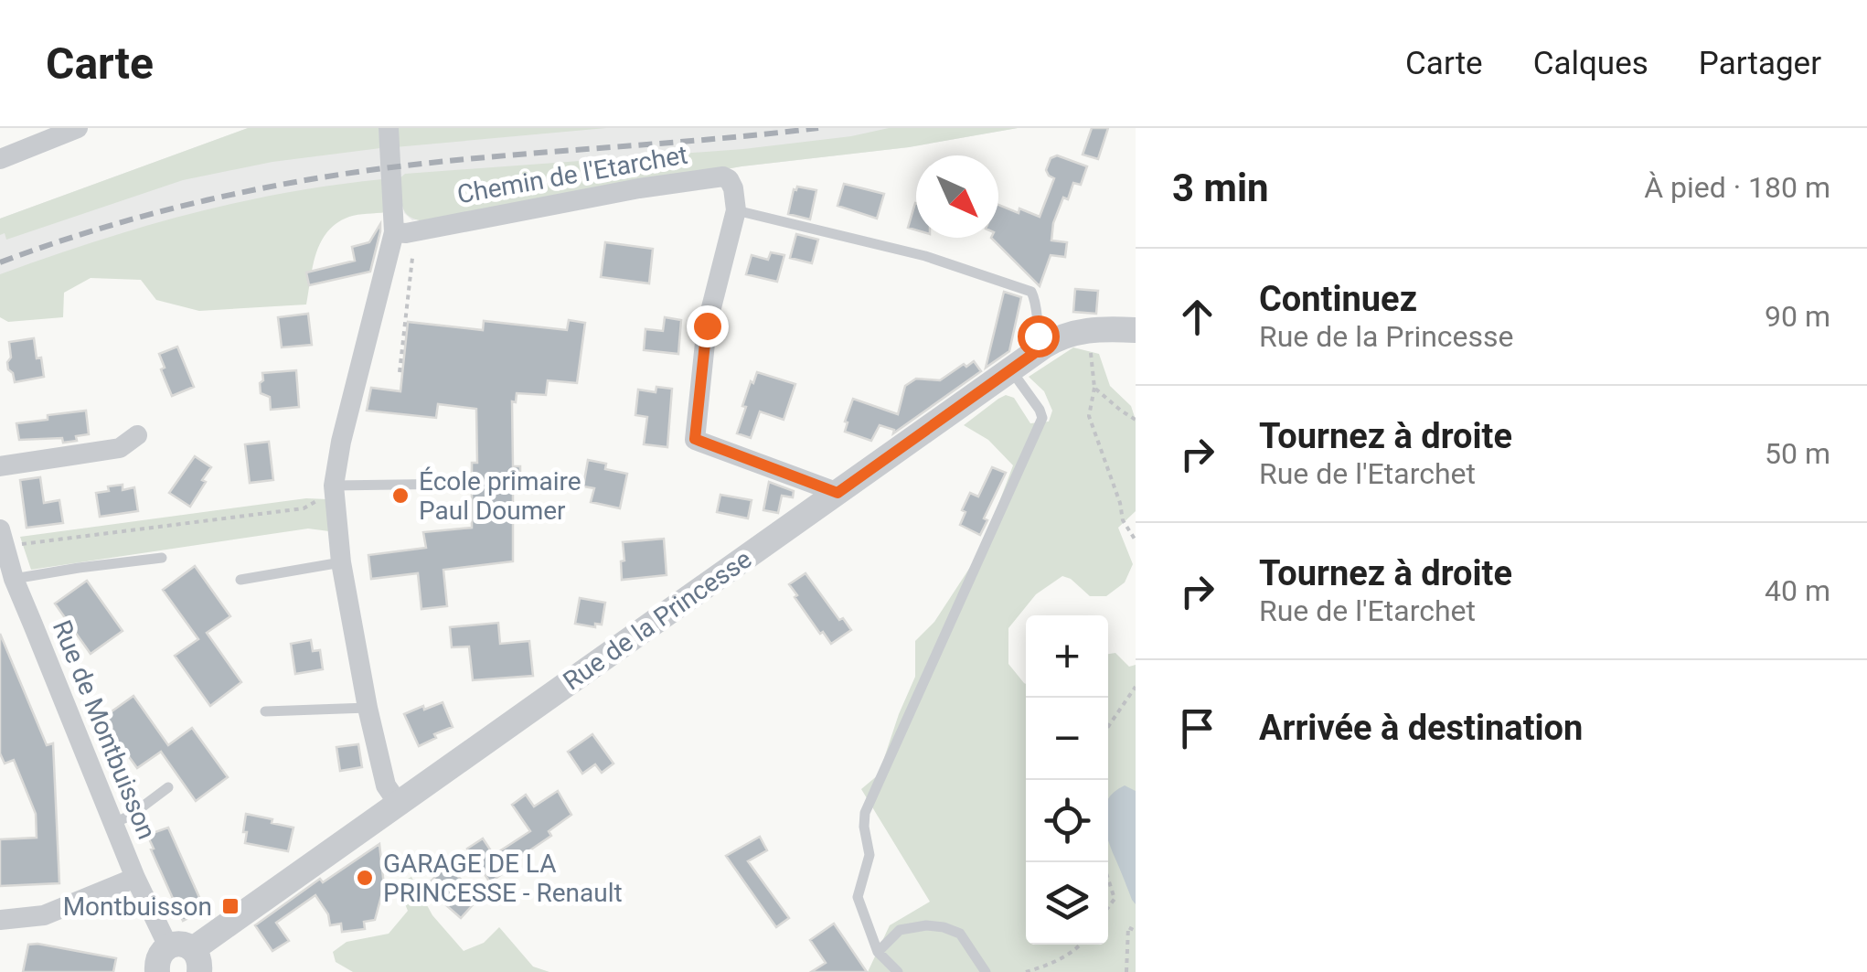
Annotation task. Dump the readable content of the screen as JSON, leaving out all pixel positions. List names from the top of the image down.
{
  "streets": {
    "street": ["Chemin de l'Etarchet", "Rue de la Princesse", "Rue de Montbuisson"]
  },
  "crossings": [
    ["Rue de la Princesse", "Rue de Montbuisson"]
  ],
  "places": {
    "other": ["École primaire Paul Doumer", "GARAGE DE LA PRINCESSE - Renault"],
    "transit": ["Montbuisson"]
  },
  "north": "bottom right",
  "page": {
    "header": "Carte",
    "nav": ["Carte", "Calques", "Partager"],
    "heading": ["3 min", "À pied · 180 m"],
    "list": [
      ["Continuez", "Rue de la Princesse", "90 m"],
      ["Tournez à droite", "Rue de l'Etarchet", "50 m"],
      ["Tournez à droite", "Rue de l'Etarchet", "40 m"],
      "Arrivée à destination"
    ],
    "map_buttons": ["+", "−"]
  }
}
